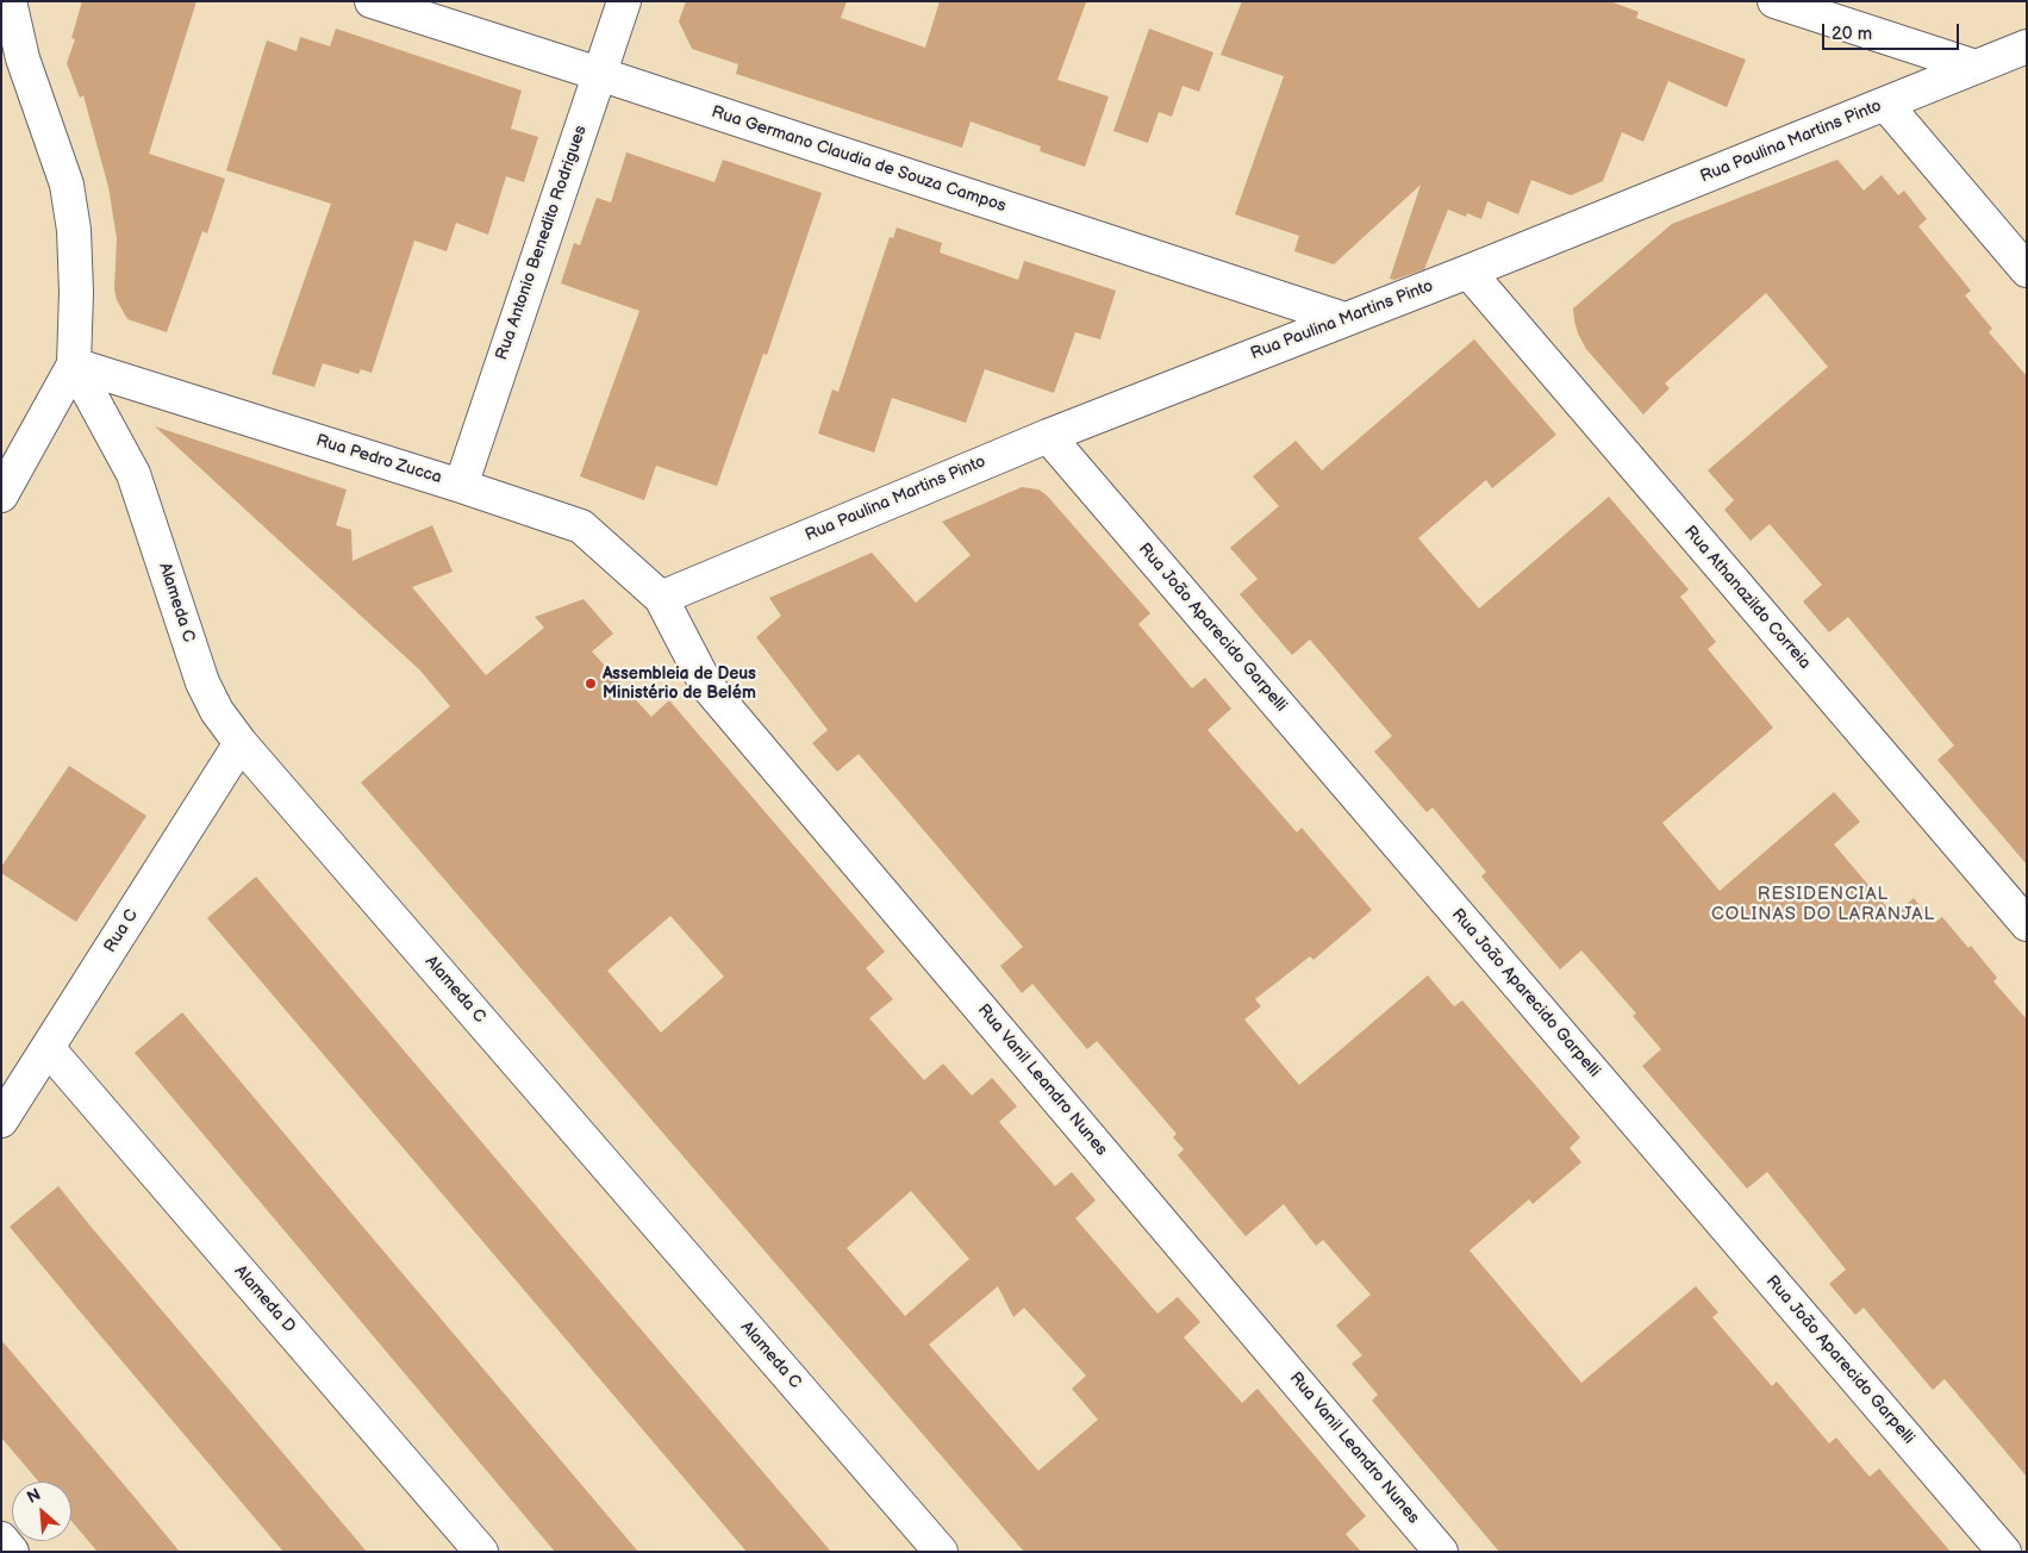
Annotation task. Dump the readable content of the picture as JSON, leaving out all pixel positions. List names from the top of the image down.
{
  "streets": {
    "street": [
      "Rua Paulina Martins Pinto",
      "Rua Germano Claudia de Souza Campos",
      "Rua Antonio Benedito Rodrigues",
      "Rua Pedro Zucca",
      "Rua Athanazildo Correia",
      "Alameda C",
      "Rua João Aparecido Garpelli",
      "Rua C",
      "Rua Vanil Leandro Nunes",
      "Alameda D"
    ]
  },
  "crossings": [
    ["Rua Paulina Martins Pinto", "Rua Germano Claudia de Souza Campos"],
    ["Rua Paulina Martins Pinto", "Rua Pedro Zucca"],
    ["Rua Paulina Martins Pinto", "Rua Athanazildo Correia"],
    ["Rua Paulina Martins Pinto", "Rua João Aparecido Garpelli"],
    ["Rua Paulina Martins Pinto", "Rua Vanil Leandro Nunes"],
    ["Rua Germano Claudia de Souza Campos", "Rua Antonio Benedito Rodrigues"],
    ["Rua Antonio Benedito Rodrigues", "Rua Pedro Zucca"],
    ["Rua Pedro Zucca", "Alameda C"],
    ["Rua Pedro Zucca", "Rua Vanil Leandro Nunes"],
    ["Alameda C", "Rua C"],
    ["Rua C", "Alameda D"]
  ],
  "districts": ["RESIDENCIAL COLINAS DO LARANJAL"],
  "places": ["Assembleia de Deus Ministério de Belém"],
  "scale_bar": "20 m",
  "north": "top left"
}
